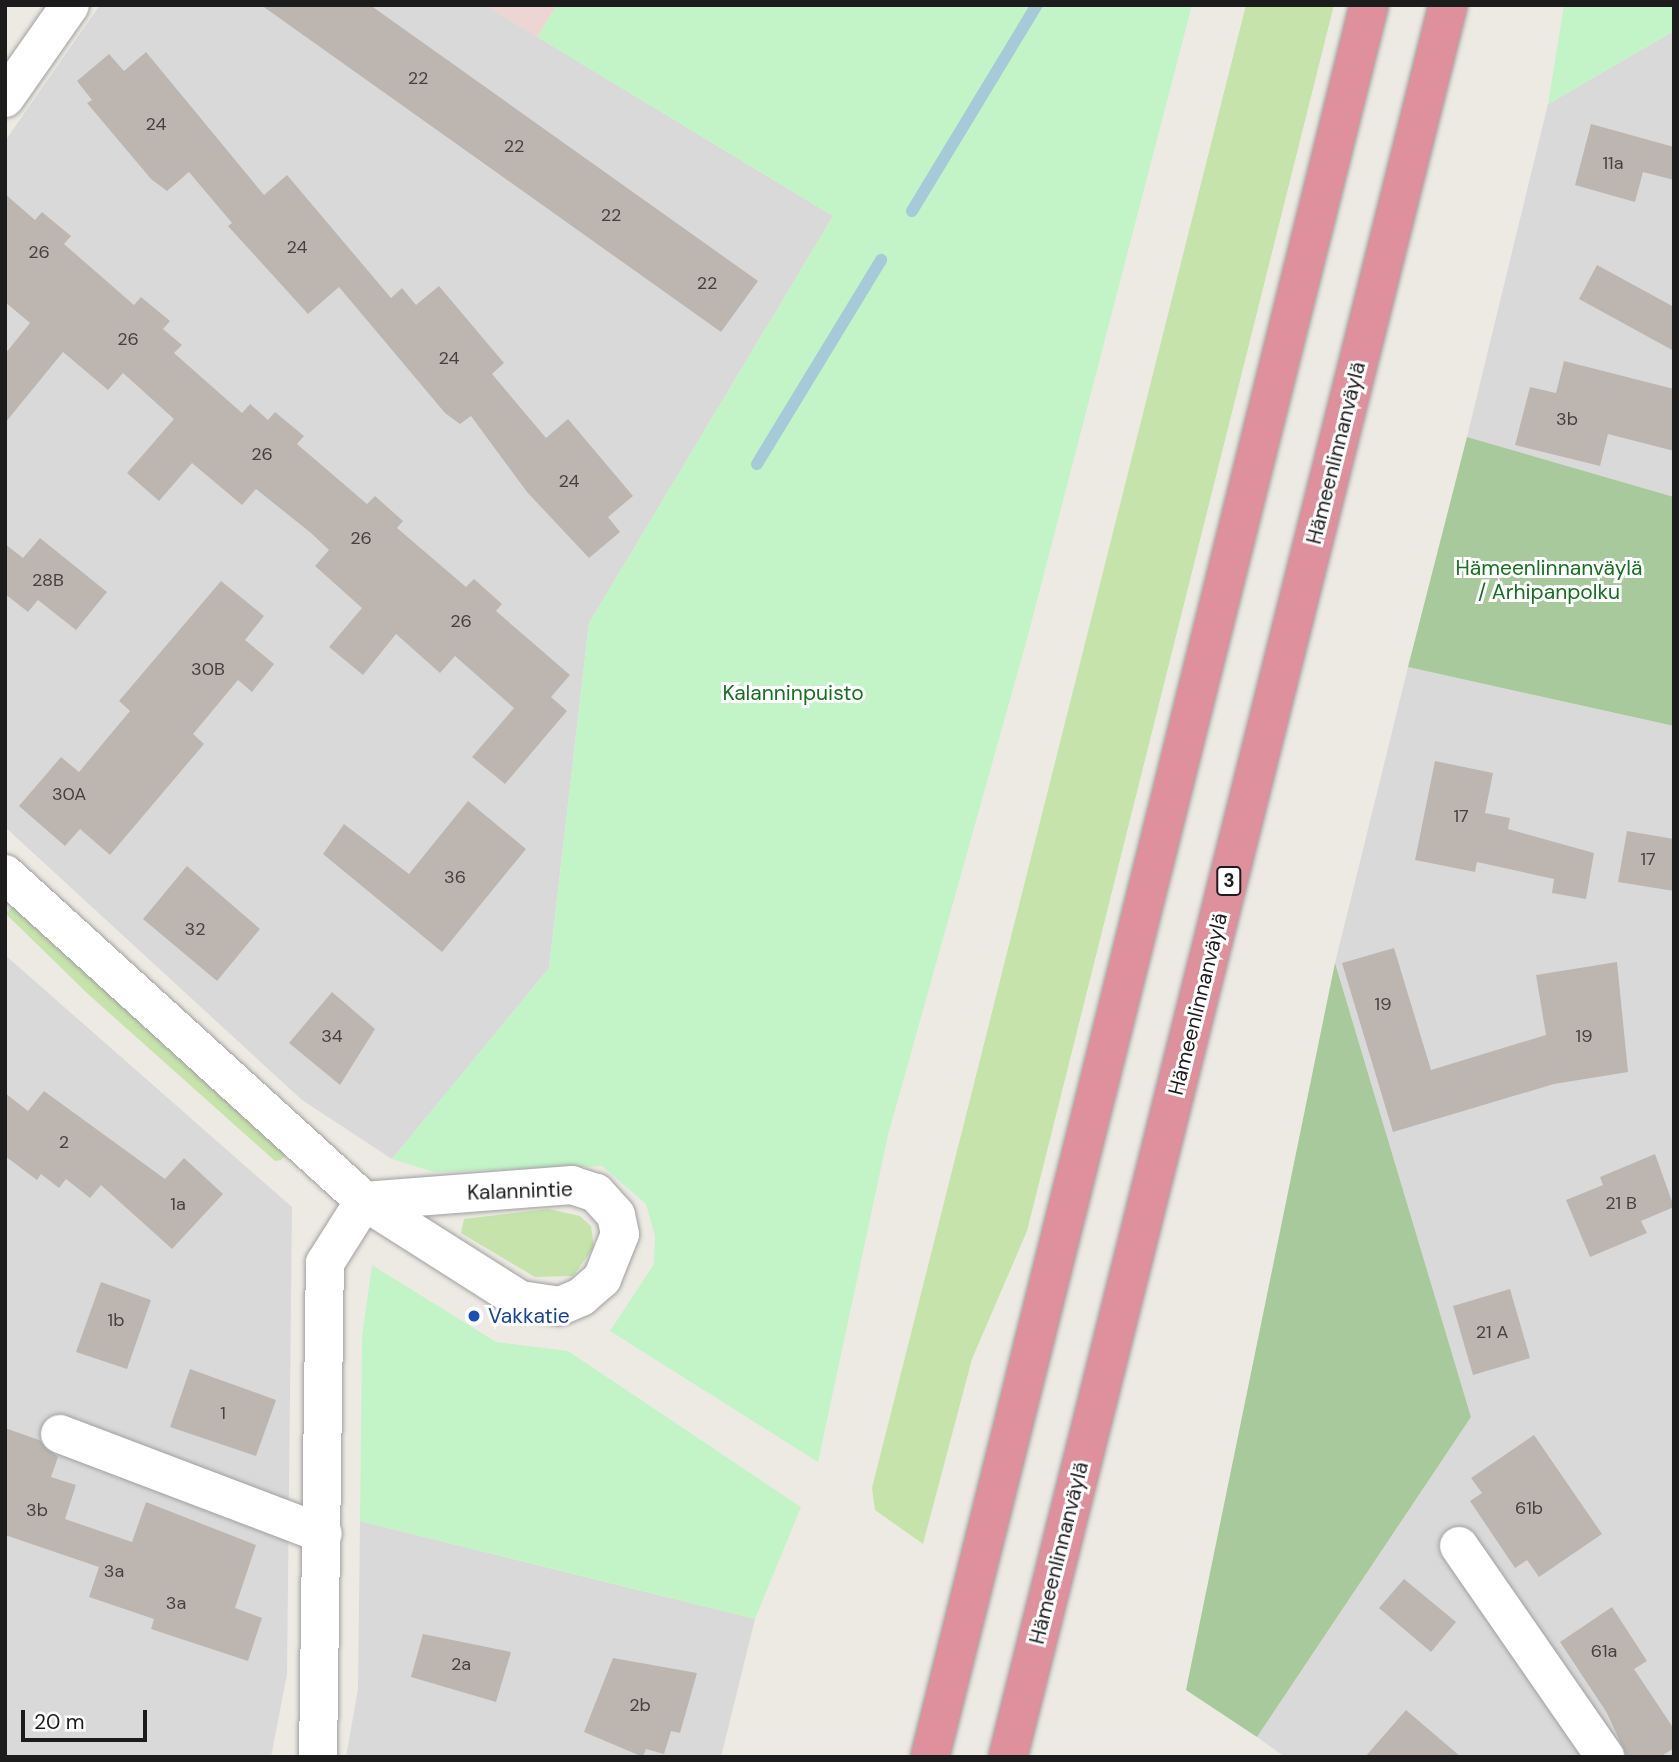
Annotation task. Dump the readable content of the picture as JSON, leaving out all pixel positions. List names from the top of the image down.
{
  "streets": {
    "highway": ["Hämeenlinnanväylä", "3"],
    "street": ["Kalannintie"]
  },
  "parks": ["Hämeenlinnanväylä / Arhipanpolku", "Kalanninpuisto"],
  "places": ["Vakkatie"],
  "house_numbers": [
    "22",
    "24",
    "22",
    "11a",
    "22",
    "24",
    "26",
    "22",
    "26",
    "24",
    "3b",
    "26",
    "24",
    "26",
    "28B",
    "26",
    "30B",
    "30A",
    "17",
    "17",
    "36",
    "32",
    "19",
    "34",
    "19",
    "2",
    "21 B",
    "1a",
    "1b",
    "21 A",
    "1",
    "61b",
    "3b",
    "3a",
    "3a",
    "61a",
    "2a",
    "2b"
  ],
  "scale_bar": "20 m"
}
